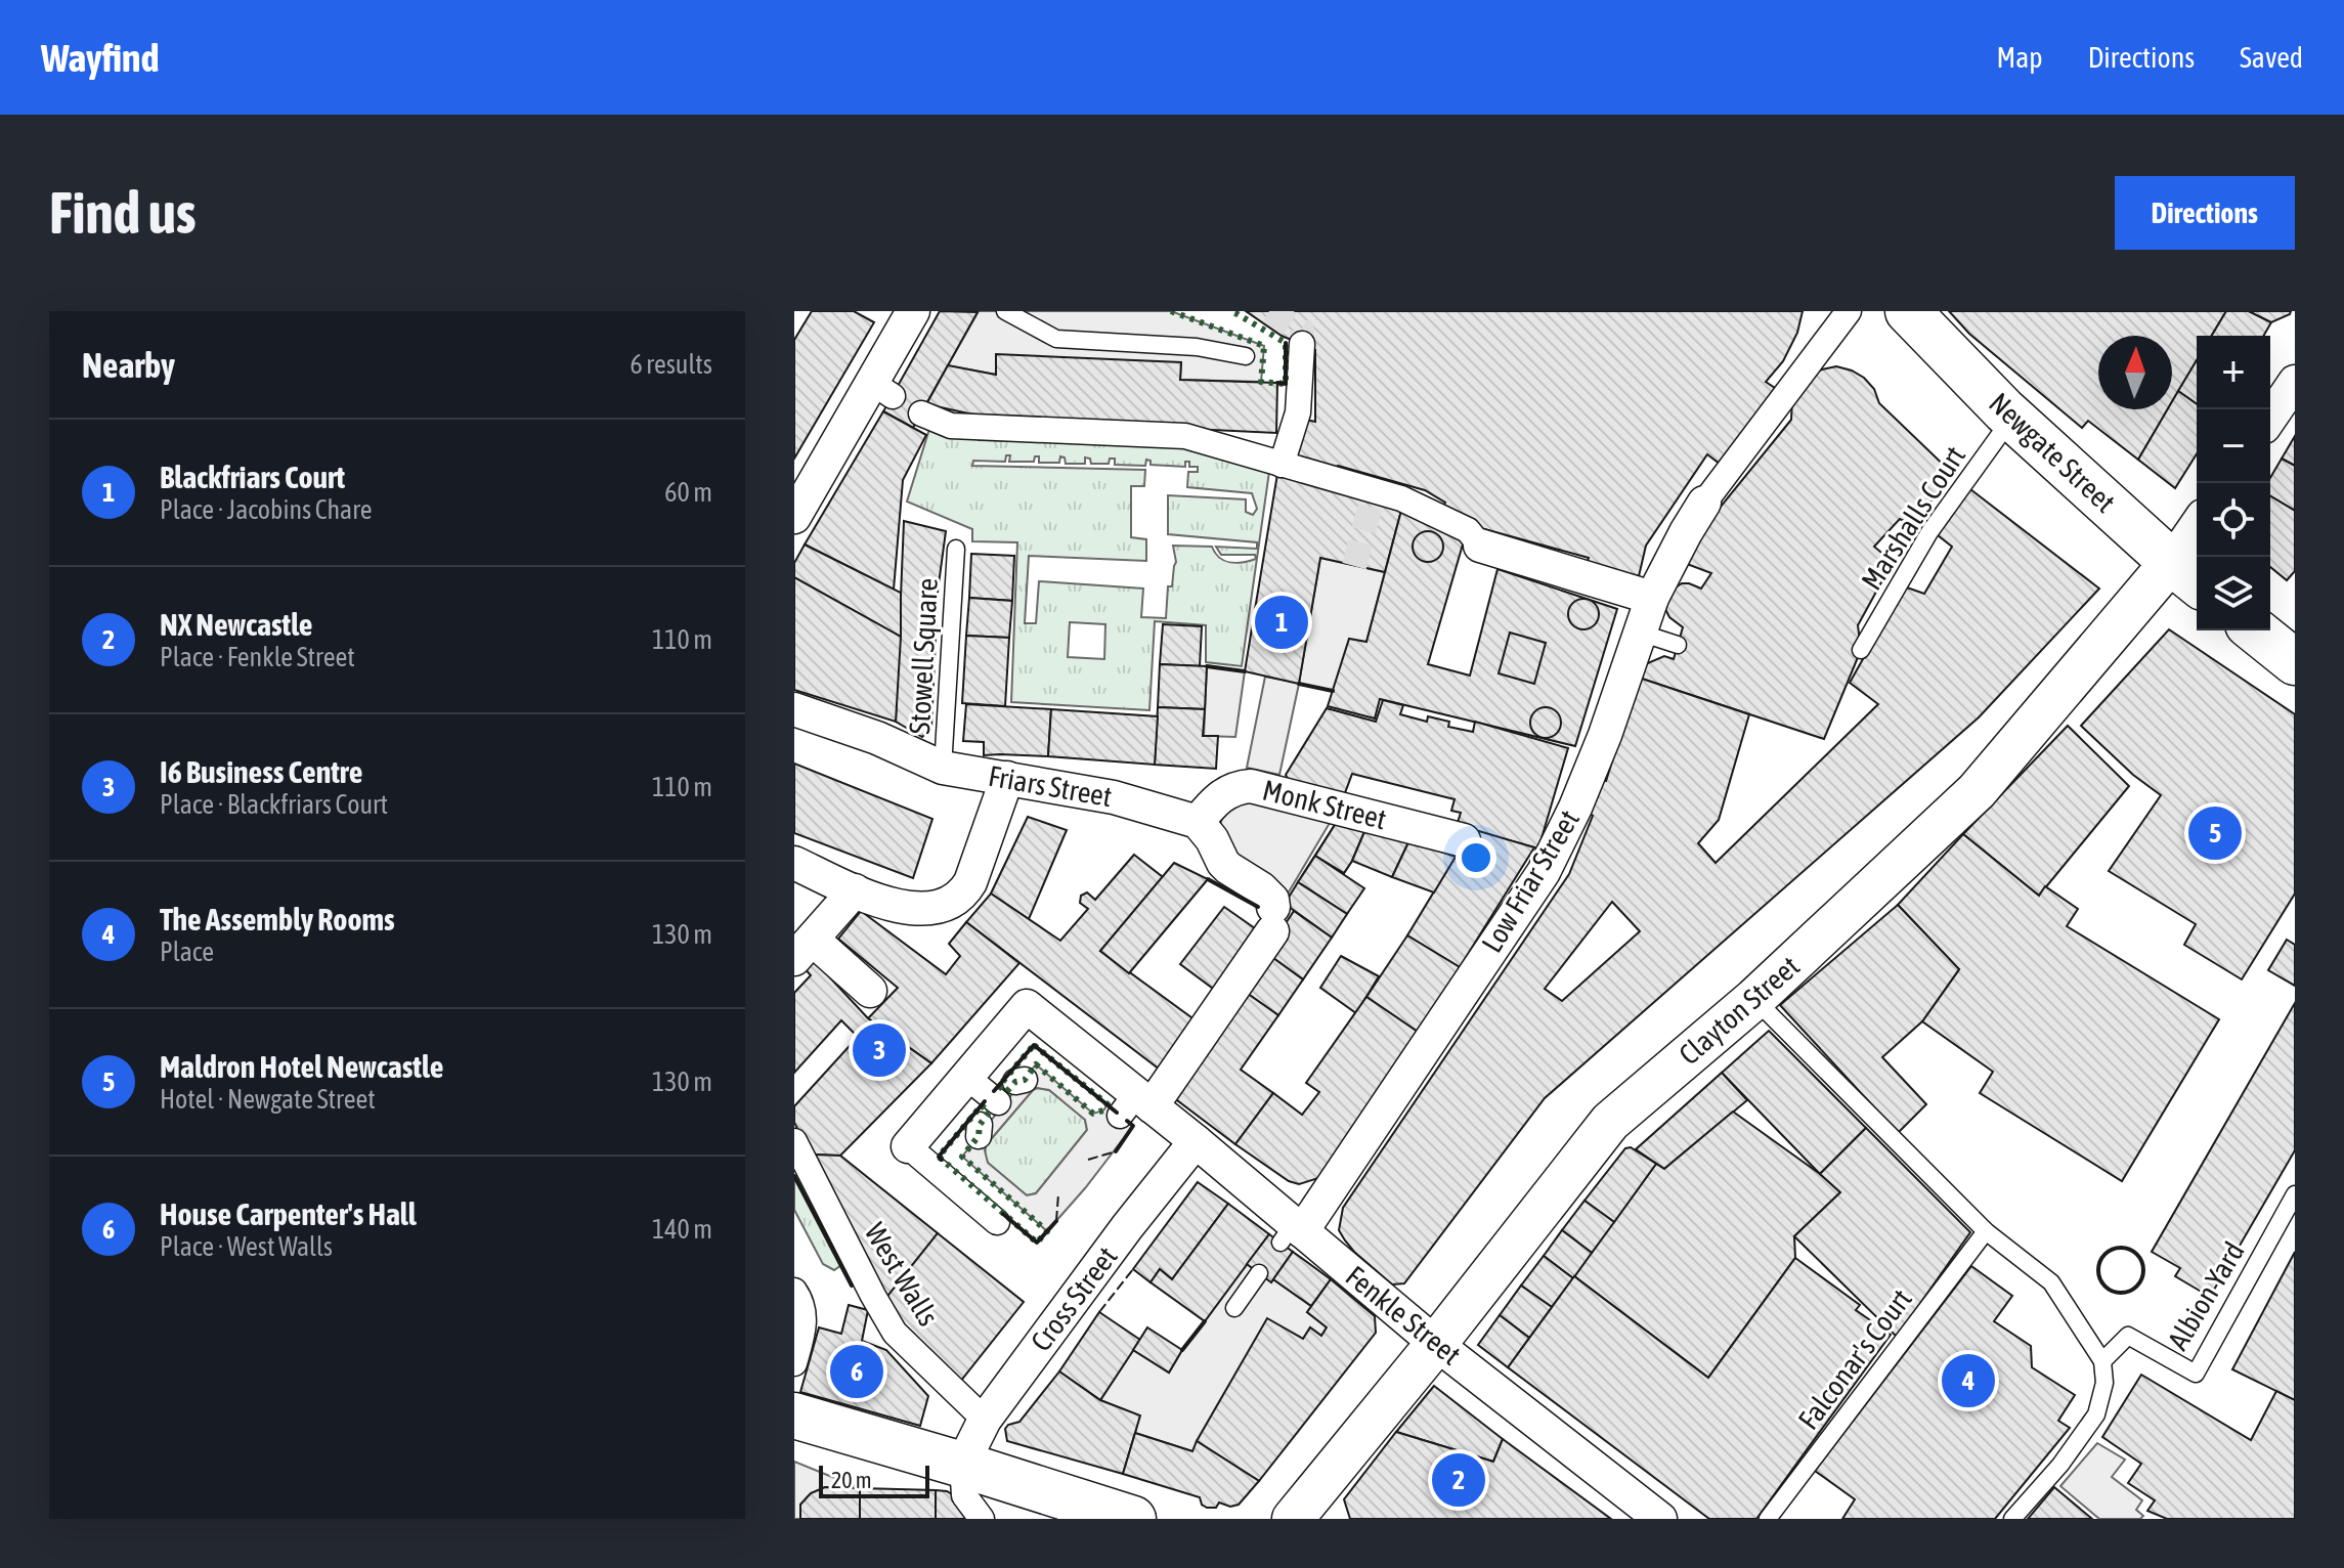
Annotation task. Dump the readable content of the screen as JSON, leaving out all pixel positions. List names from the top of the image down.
{
  "streets": {
    "main road": ["Newgate Street"],
    "street": [
      "Friars Street",
      "Monk Street",
      "Low Friar Street",
      "Clayton Street",
      "West Walls",
      "Cross Street",
      "Fenkle Street"
    ],
    "lane": [
      "Marshalls Court",
      "Stowell Square",
      "Albion Yard",
      "Falconar's Court"
    ]
  },
  "crossings": [
    ["Newgate Street", "Marshalls Court"],
    ["Newgate Street", "Clayton Street"],
    ["Stowell Square", "Friars Street"],
    ["Friars Street", "Monk Street"],
    ["Low Friar Street", "Fenkle Street"],
    ["Clayton Street", "Fenkle Street"],
    ["West Walls", "Cross Street"],
    ["Cross Street", "Fenkle Street"]
  ],
  "scale_bar": "20 m",
  "north": "top",
  "page": {
    "header": "Wayfind",
    "nav": ["Map", "Directions", "Saved"],
    "buttons": "Directions",
    "title": "Find us",
    "heading": ["Nearby", "6 results"],
    "map_buttons": ["+", "−"],
    "list": [
      {
        "mark": "1",
        "name": "Blackfriars Court",
        "note": "Place · Jacobins Chare",
        "value": "60 m"
      },
      {
        "mark": "2",
        "name": "NX Newcastle",
        "note": "Place · Fenkle Street",
        "value": "110 m"
      },
      {
        "mark": "3",
        "name": "I6 Business Centre",
        "note": "Place · Blackfriars Court",
        "value": "110 m"
      },
      {
        "mark": "4",
        "name": "The Assembly Rooms",
        "note": "Place",
        "value": "130 m"
      },
      {
        "mark": "5",
        "name": "Maldron Hotel Newcastle",
        "note": "Hotel · Newgate Street",
        "value": "130 m"
      },
      {
        "mark": "6",
        "name": "House Carpenter's Hall",
        "note": "Place · West Walls",
        "value": "140 m"
      }
    ],
    "pins": [
      "1",
      "5",
      "3",
      "6",
      "4",
      "2"
    ],
    "scale": "20 m"
  }
}
